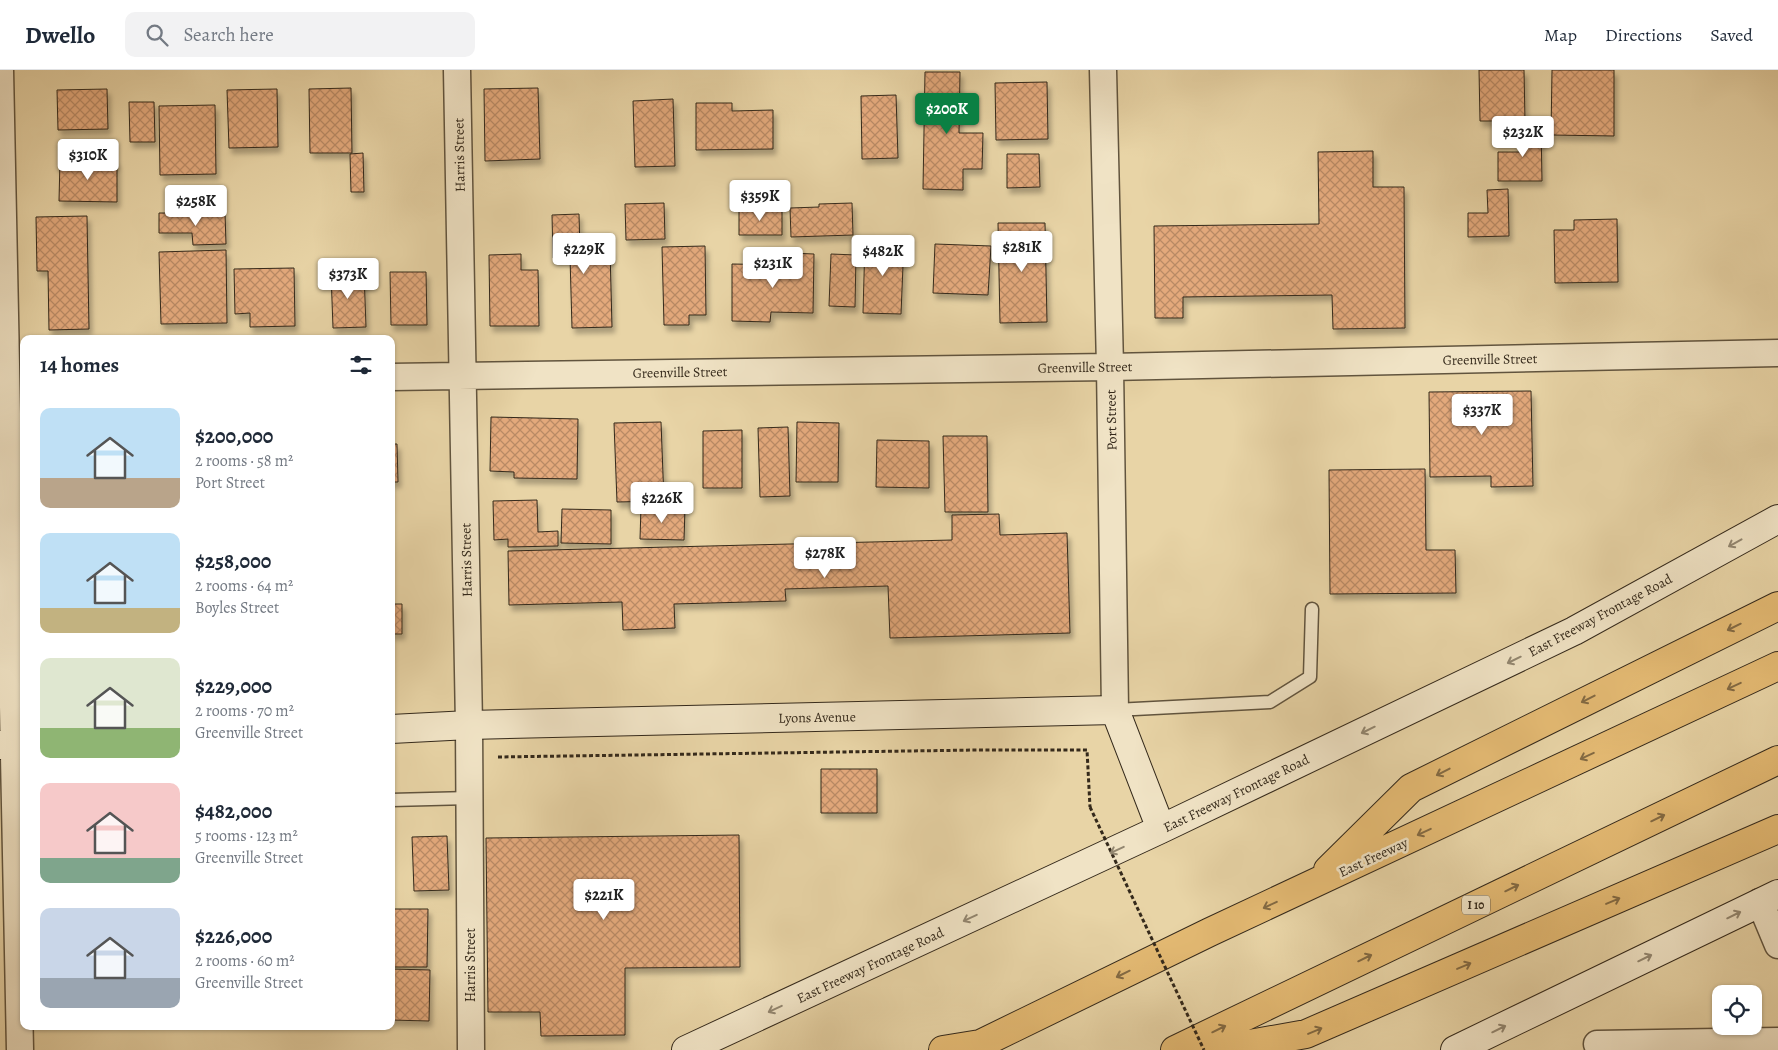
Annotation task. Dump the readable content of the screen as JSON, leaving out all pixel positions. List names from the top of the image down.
{
  "streets": {
    "highway": ["East Freeway", "I 10"],
    "main road": ["East Freeway Frontage Road", "Lyons Avenue"],
    "street": ["Harris Street", "Greenville Street", "Port Street"]
  },
  "crossings": [
    ["Harris Street", "Greenville Street"],
    ["Harris Street", "Lyons Avenue"],
    ["Greenville Street", "Port Street"],
    ["Port Street", "Lyons Avenue"]
  ],
  "one_way": ["East Freeway Frontage Road"],
  "page": {
    "header": "Dwello",
    "search": "Search here",
    "nav": ["Map", "Directions", "Saved"],
    "price": [
      "$200K",
      "$232K",
      "$310K",
      "$359K",
      "$258K",
      "$281K",
      "$229K",
      "$482K",
      "$231K",
      "$373K",
      "$337K",
      "$226K",
      "$278K",
      "$221K"
    ],
    "heading": "14 homes",
    "list": [
      {
        "name": "$200,000",
        "note": "2 rooms · 58 m² · Port Street"
      },
      {
        "name": "$258,000",
        "note": "2 rooms · 64 m² · Boyles Street"
      },
      {
        "name": "$229,000",
        "note": "2 rooms · 70 m² · Greenville Street"
      },
      {
        "name": "$482,000",
        "note": "5 rooms · 123 m² · Greenville Street"
      },
      {
        "name": "$226,000",
        "note": "2 rooms · 60 m² · Greenville Street"
      }
    ]
  }
}
